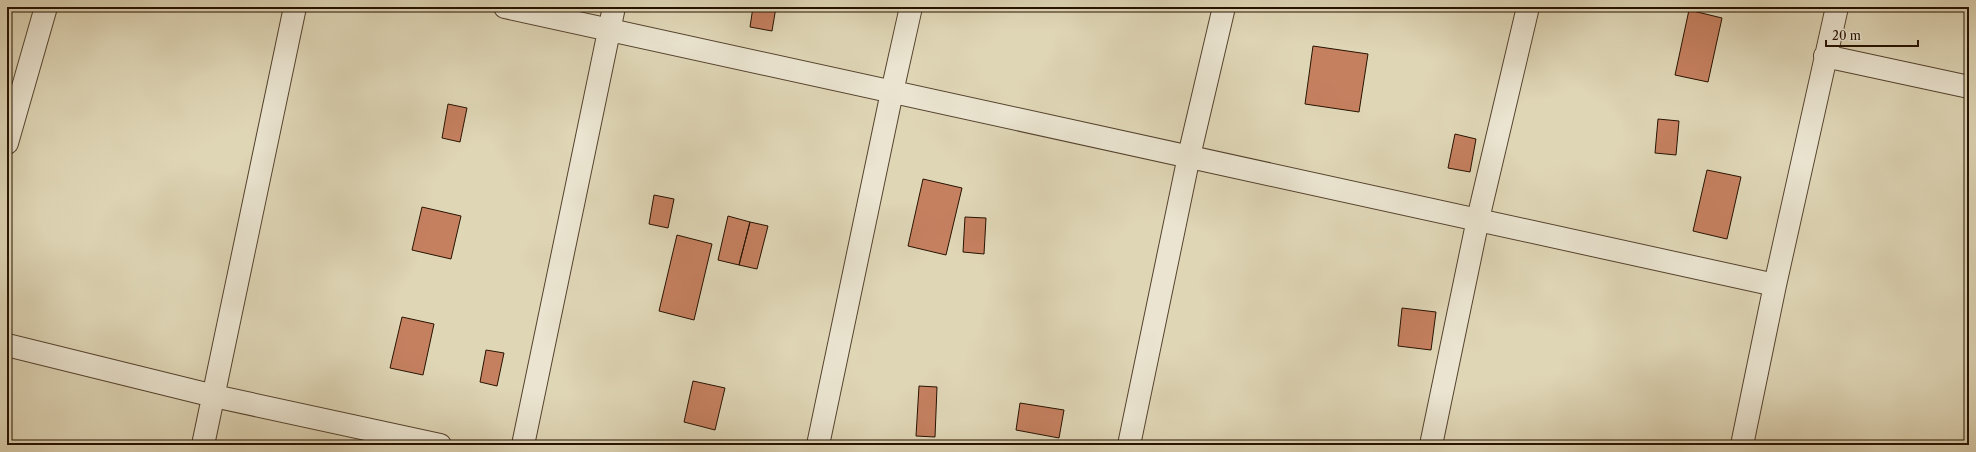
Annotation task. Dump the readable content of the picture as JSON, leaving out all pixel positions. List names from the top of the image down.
{
  "scale_bar": "20 m"
}
